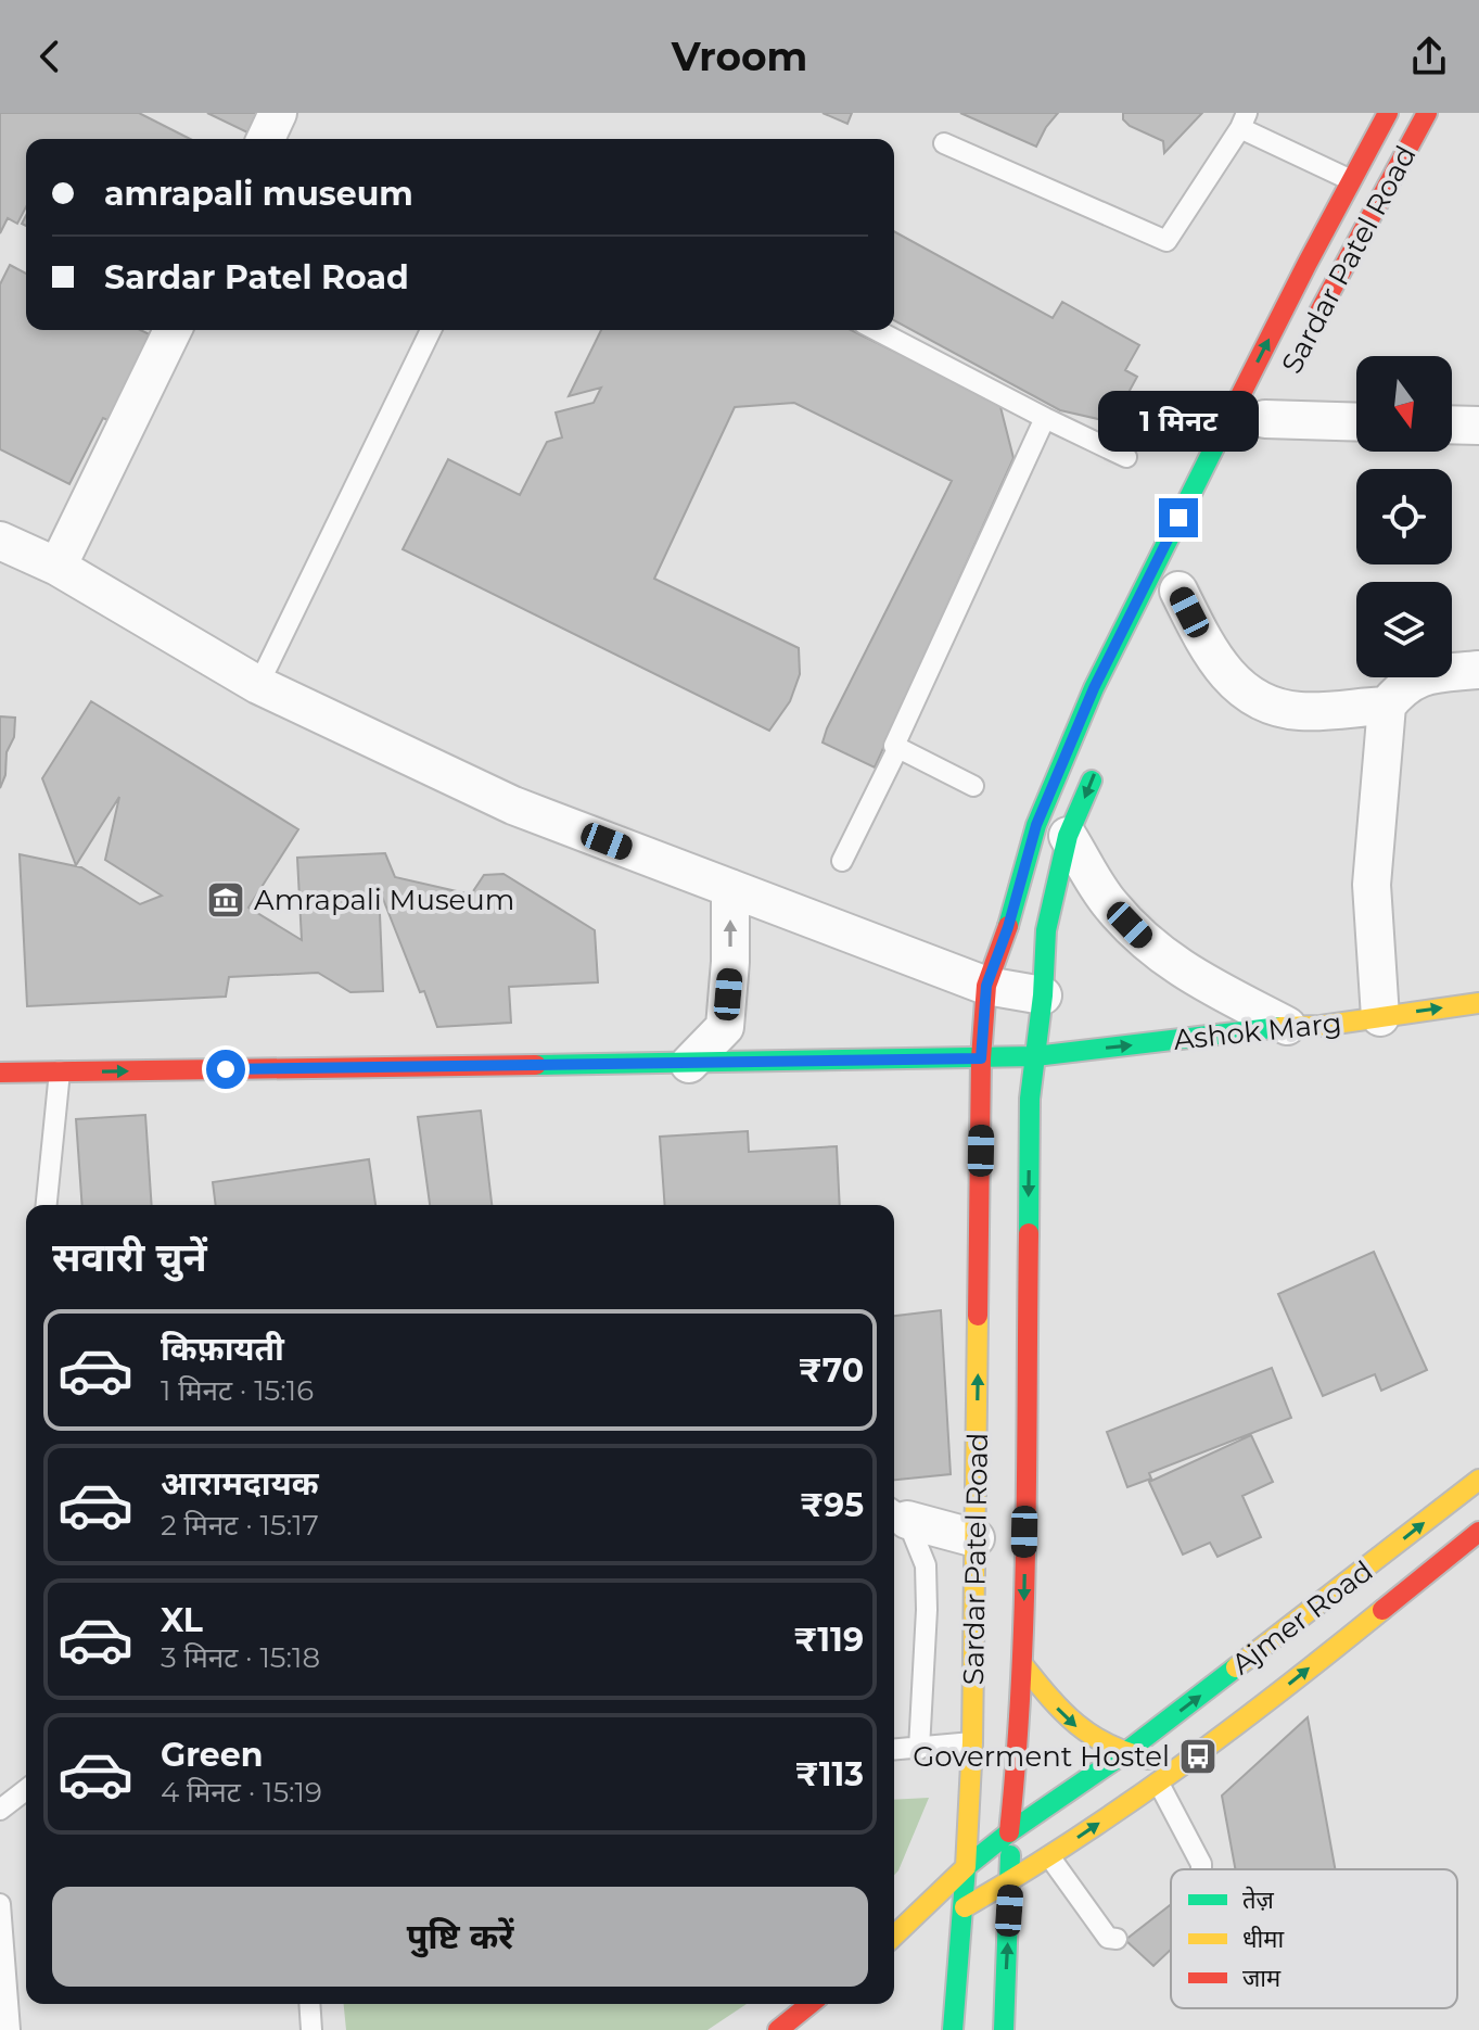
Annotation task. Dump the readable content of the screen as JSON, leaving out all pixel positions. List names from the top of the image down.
{
  "streets": {
    "main road": ["Sardar Patel Road", "Ashok Marg", "Ajmer Road"]
  },
  "crossings": [
    ["Sardar Patel Road", "Ashok Marg"],
    ["Sardar Patel Road", "Ajmer Road"]
  ],
  "one_way": ["Ashok Marg", "Ajmer Road"],
  "places": {
    "museum": ["Amrapali Museum"],
    "bus stop": ["Goverment Hostel"]
  },
  "legend": ["तेज़", "धीमा", "जाम"],
  "north": "bottom",
  "page": {
    "header": "Vroom",
    "banner": ["amrapali museum", "Sardar Patel Road"],
    "bubble": "1 मिनट",
    "heading": "सवारी चुनें",
    "list": [
      {
        "name": "किफ़ायती",
        "note": "1 मिनट · 15:16",
        "value": "₹70"
      },
      {
        "name": "आरामदायक",
        "note": "2 मिनट · 15:17",
        "value": "₹95"
      },
      {
        "name": "XL",
        "note": "3 मिनट · 15:18",
        "value": "₹119"
      },
      {
        "name": "Green",
        "note": "4 मिनट · 15:19",
        "value": "₹113"
      }
    ],
    "buttons": "पुष्टि करें"
  }
}
